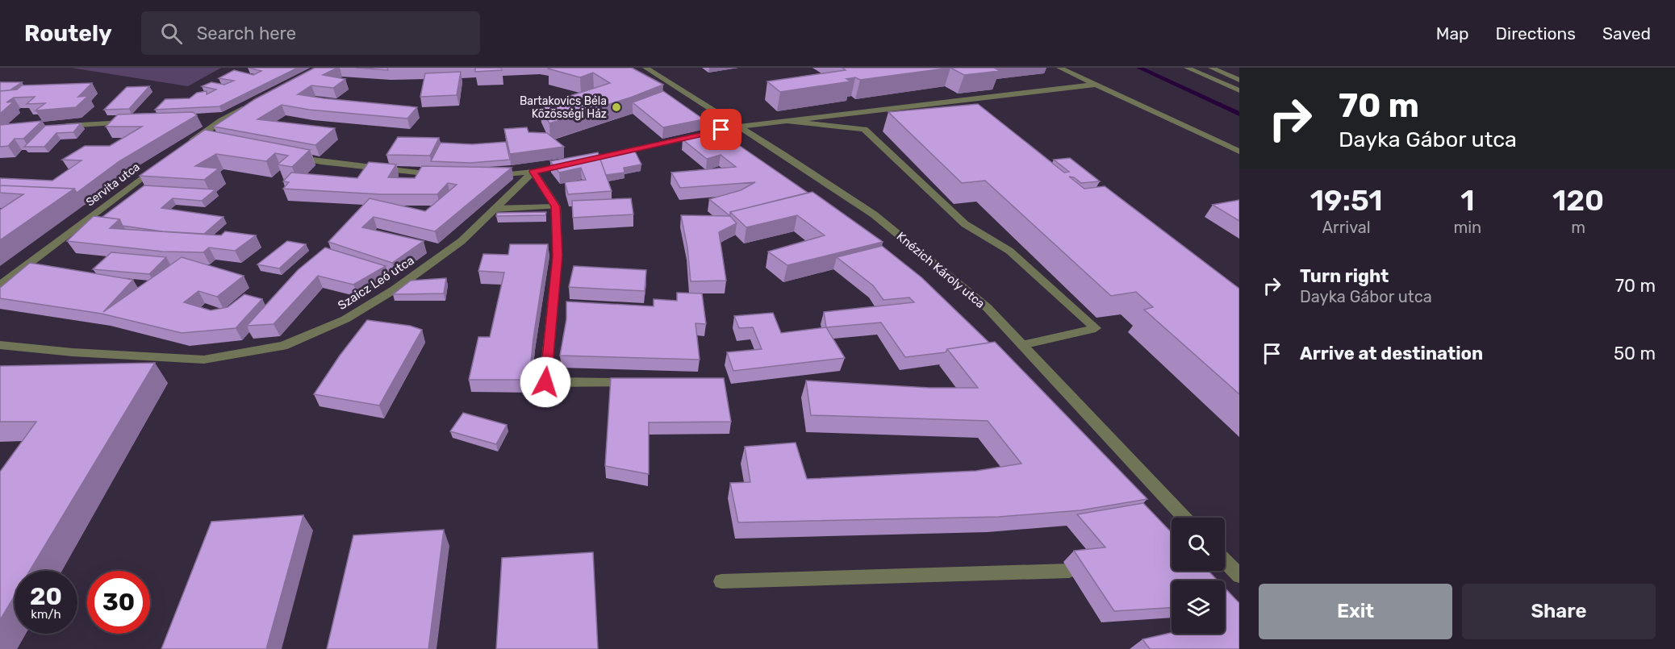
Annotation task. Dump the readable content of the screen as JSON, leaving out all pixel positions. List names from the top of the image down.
{
  "streets": {
    "street": ["Servita utca", "Knézich Károly utca", "Szaicz Leó utca"]
  },
  "places": ["Bartakovics Béla Közösségi Ház"],
  "page": {
    "header": "Routely",
    "search": "Search here",
    "nav": ["Map", "Directions", "Saved"],
    "turn": ["70 m", "Dayka Gábor utca"],
    "eta": [
      "19:51",
      "Arrival",
      "1",
      "min",
      "120",
      "m"
    ],
    "list": [
      {
        "name": "Turn right",
        "note": "Dayka Gábor utca",
        "value": "70 m"
      },
      {
        "name": "Arrive at destination",
        "value": "50 m"
      }
    ],
    "speed": "20 km/h",
    "limit": "30",
    "buttons": ["Exit", "Share"]
  }
}
